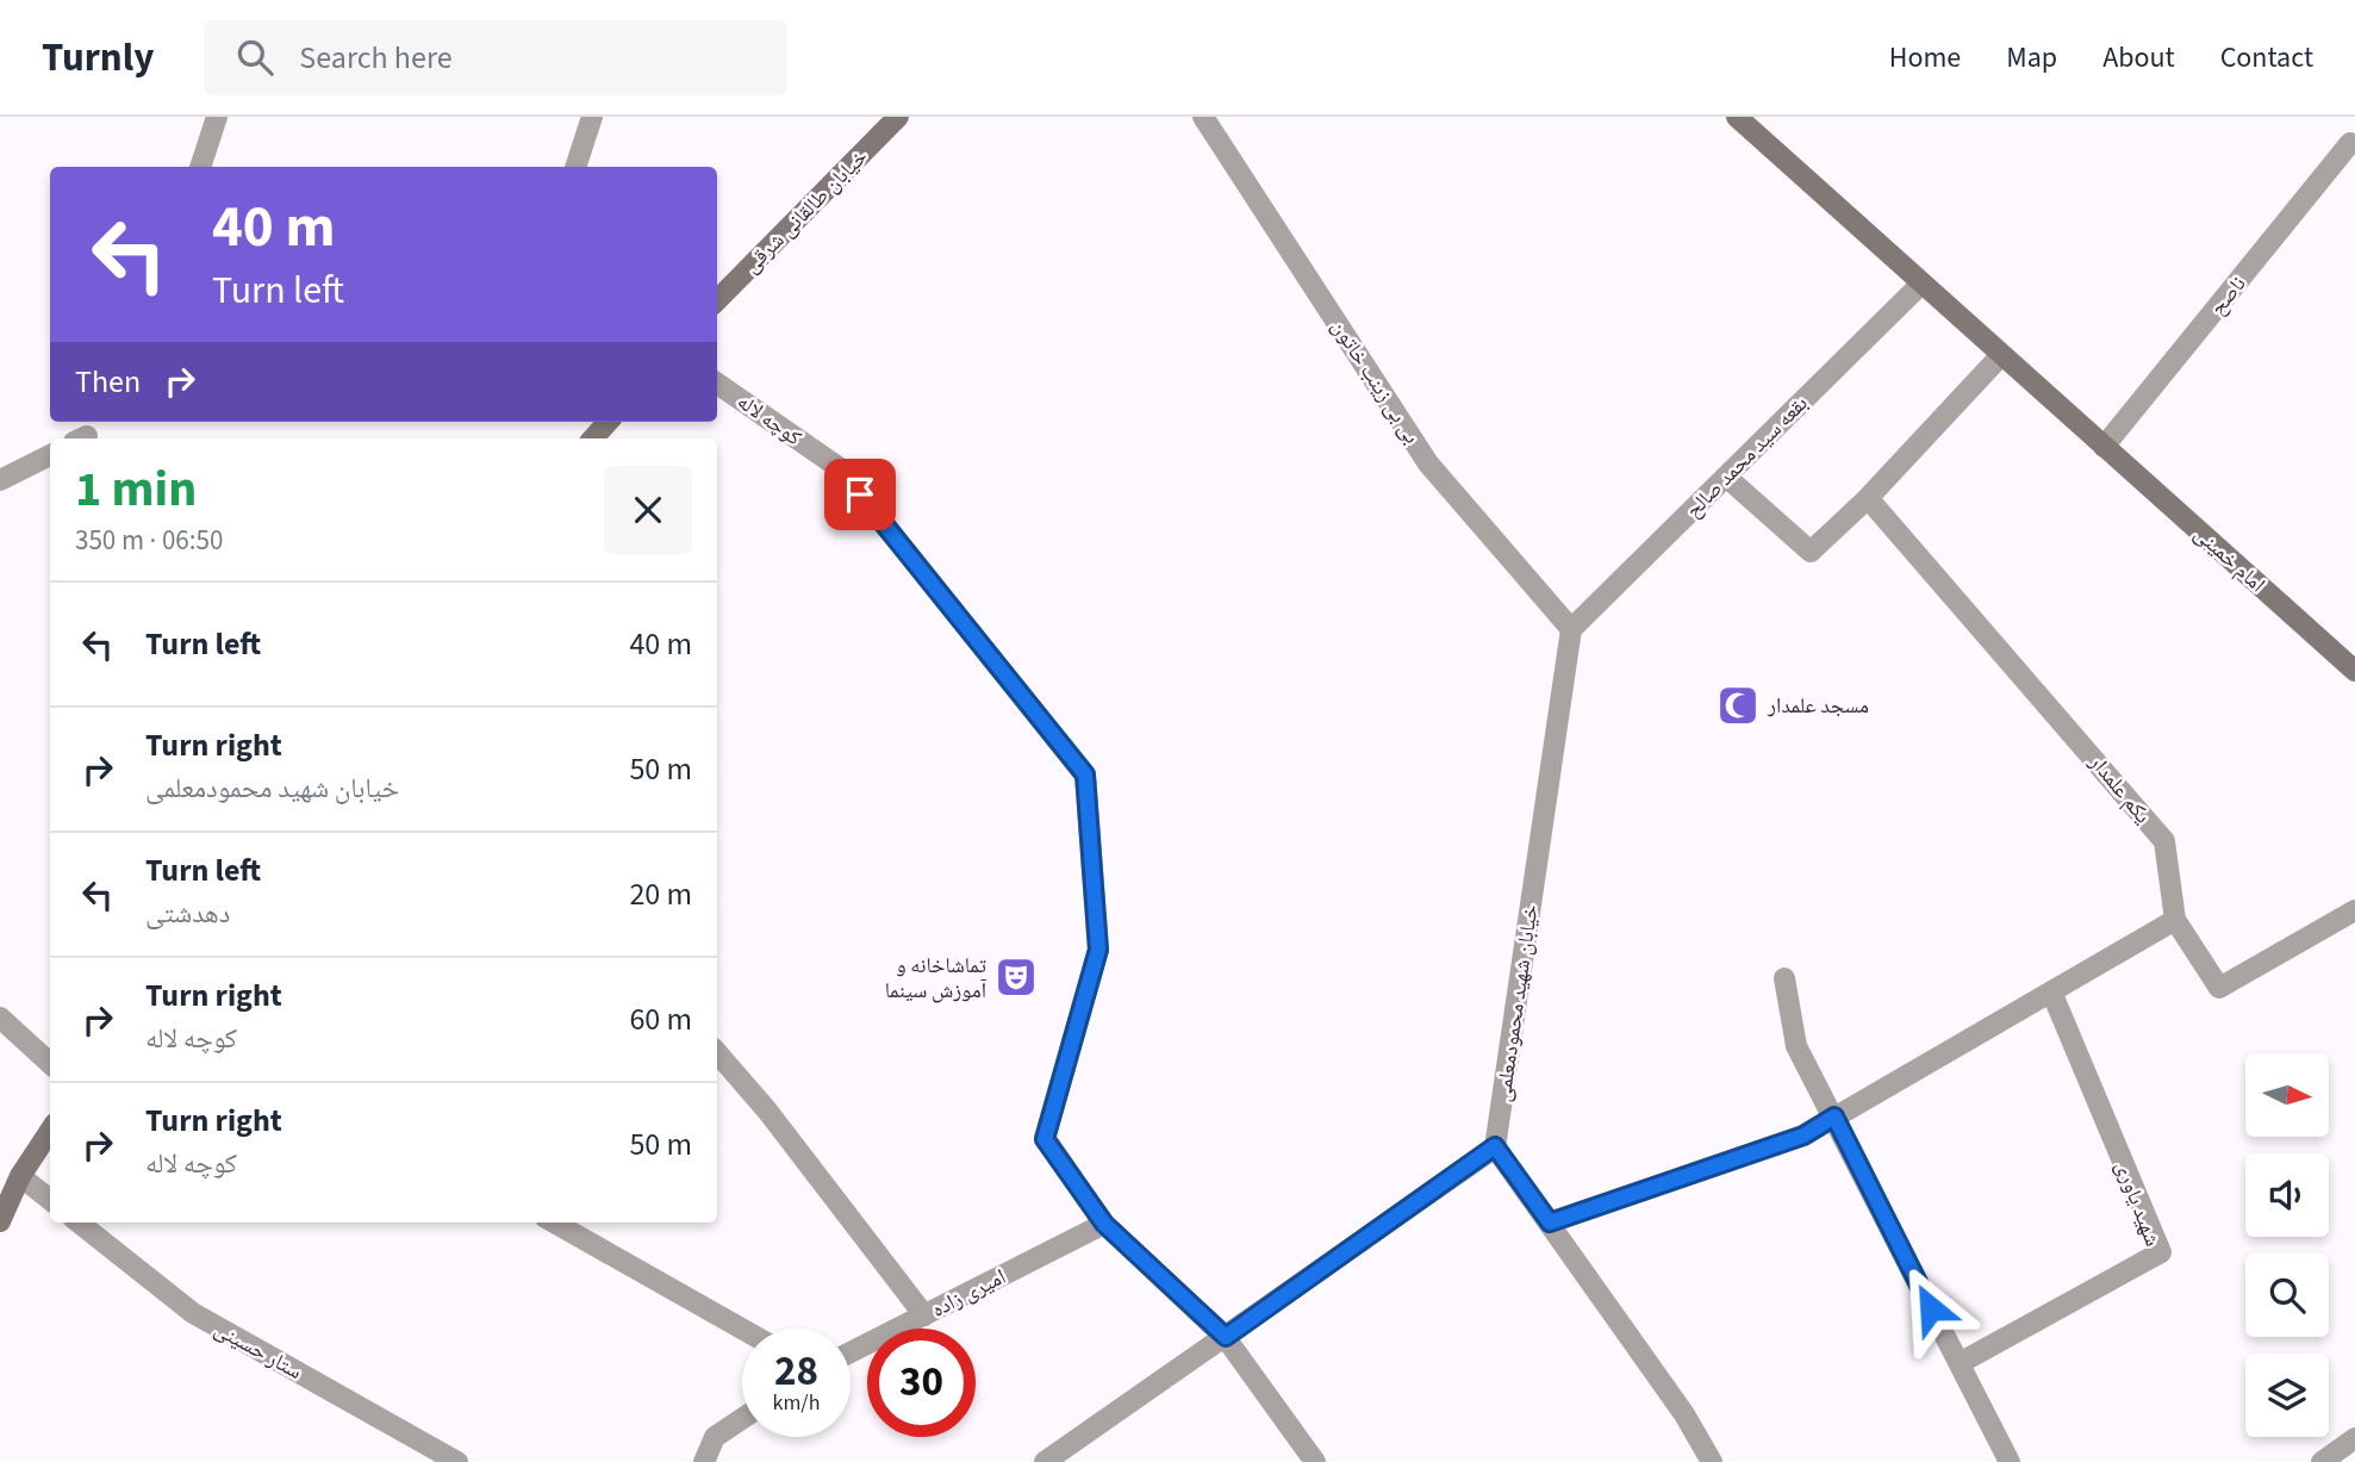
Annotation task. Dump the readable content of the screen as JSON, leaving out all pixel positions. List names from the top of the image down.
{
  "streets": {
    "main road": ["خیابان طالقانی شرقی", "امام خمینی"],
    "street": [
      "ناصح",
      "بی بی زینب خاتون",
      "کوچه لاله",
      "بقعه سید محمد صالح",
      "یکم علمدار",
      "خیابان شهید محمودمعلمی",
      "شهید یاوری",
      "امیری زاده",
      "ستار حسینی"
    ]
  },
  "crossings": [
    ["ناصح", "امام خمینی"],
    ["بی بی زینب خاتون", "بقعه سید محمد صالح"],
    ["بی بی زینب خاتون", "خیابان شهید محمودمعلمی"],
    ["کوچه لاله", "امیری زاده"],
    ["بقعه سید محمد صالح", "امام خمینی"],
    ["بقعه سید محمد صالح", "خیابان شهید محمودمعلمی"]
  ],
  "places": {
    "mosque": ["مسجد علمدار"],
    "theatre": ["تماشاخانه و آموزش سینما"]
  },
  "north": "right",
  "page": {
    "header": "Turnly",
    "search": "Search here",
    "nav": [
      "Home",
      "Map",
      "About",
      "Contact"
    ],
    "turn": ["40 m", "Turn left"],
    "then": "Then",
    "heading": ["1 min", "350 m · 06:50"],
    "list": [
      {
        "name": "Turn left",
        "value": "40 m"
      },
      {
        "name": "Turn right",
        "note": "خیابان شهید محمودمعلمی",
        "value": "50 m"
      },
      {
        "name": "Turn left",
        "note": "دهدشتی",
        "value": "20 m"
      },
      {
        "name": "Turn right",
        "note": "کوچه لاله",
        "value": "60 m"
      },
      {
        "name": "Turn right",
        "note": "کوچه لاله",
        "value": "50 m"
      }
    ],
    "speed": "28 km/h",
    "limit": "30"
  }
}
